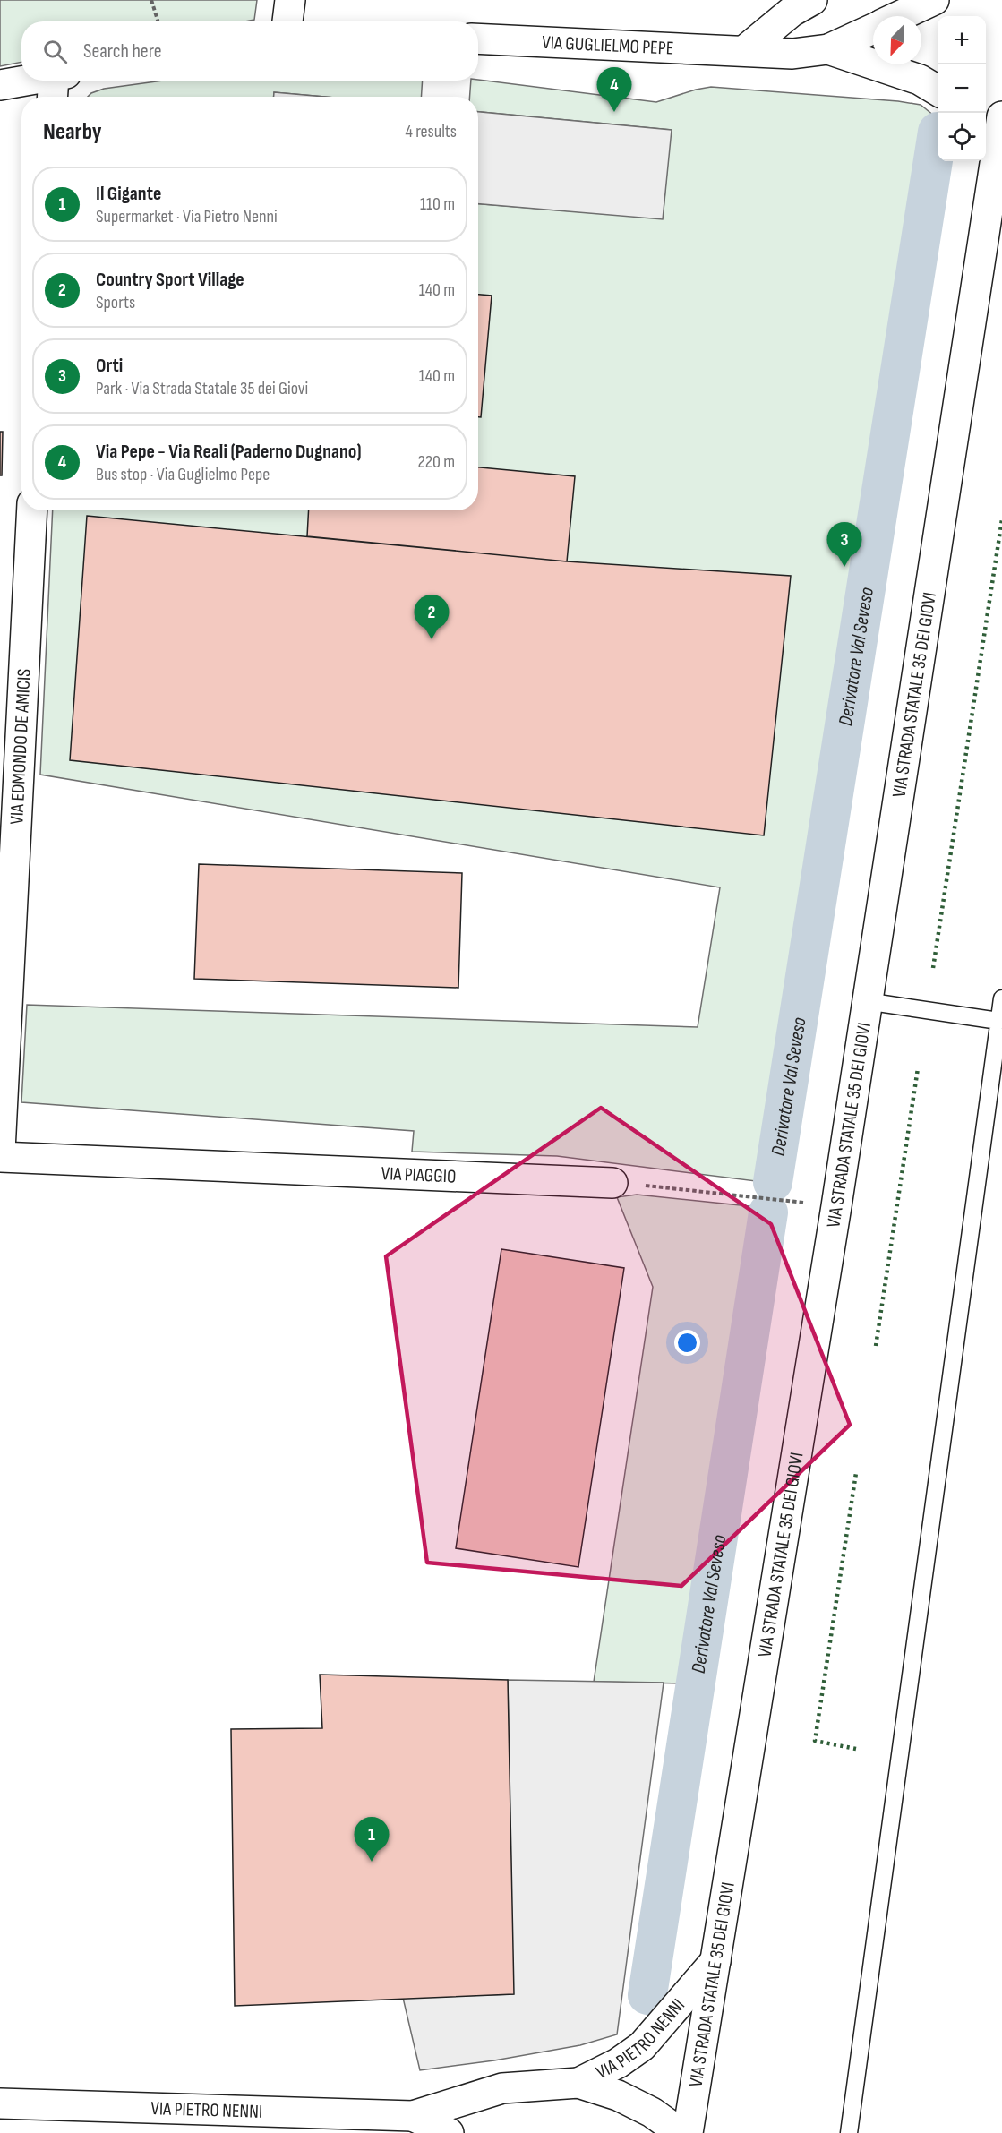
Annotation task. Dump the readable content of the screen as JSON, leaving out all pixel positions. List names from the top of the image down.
{
  "streets": {
    "street": [
      "VIA GUGLIELMO PEPE",
      "VIA STRADA STATALE 35 DEI GIOVI",
      "VIA EDMONDO DE AMICIS",
      "VIA PIAGGIO",
      "VIA PIETRO NENNI"
    ]
  },
  "crossings": [
    ["VIA STRADA STATALE 35 DEI GIOVI", "VIA PIETRO NENNI"]
  ],
  "water": ["Derivatore Val Seveso"],
  "north": "bottom left",
  "page": {
    "map_buttons": ["+", "−"],
    "search": "Search here",
    "pins": [
      "4",
      "3",
      "2",
      "1"
    ],
    "heading": ["Nearby", "4 results"],
    "list": [
      {
        "mark": "1",
        "name": "Il Gigante",
        "note": "Supermarket · Via Pietro Nenni",
        "value": "110 m"
      },
      {
        "mark": "2",
        "name": "Country Sport Village",
        "note": "Sports",
        "value": "140 m"
      },
      {
        "mark": "3",
        "name": "Orti",
        "note": "Park · Via Strada Statale 35 dei Giovi",
        "value": "140 m"
      },
      {
        "mark": "4",
        "name": "Via Pepe - Via Reali (Paderno Dugnano)",
        "note": "Bus stop · Via Guglielmo Pepe",
        "value": "220 m"
      }
    ]
  }
}
